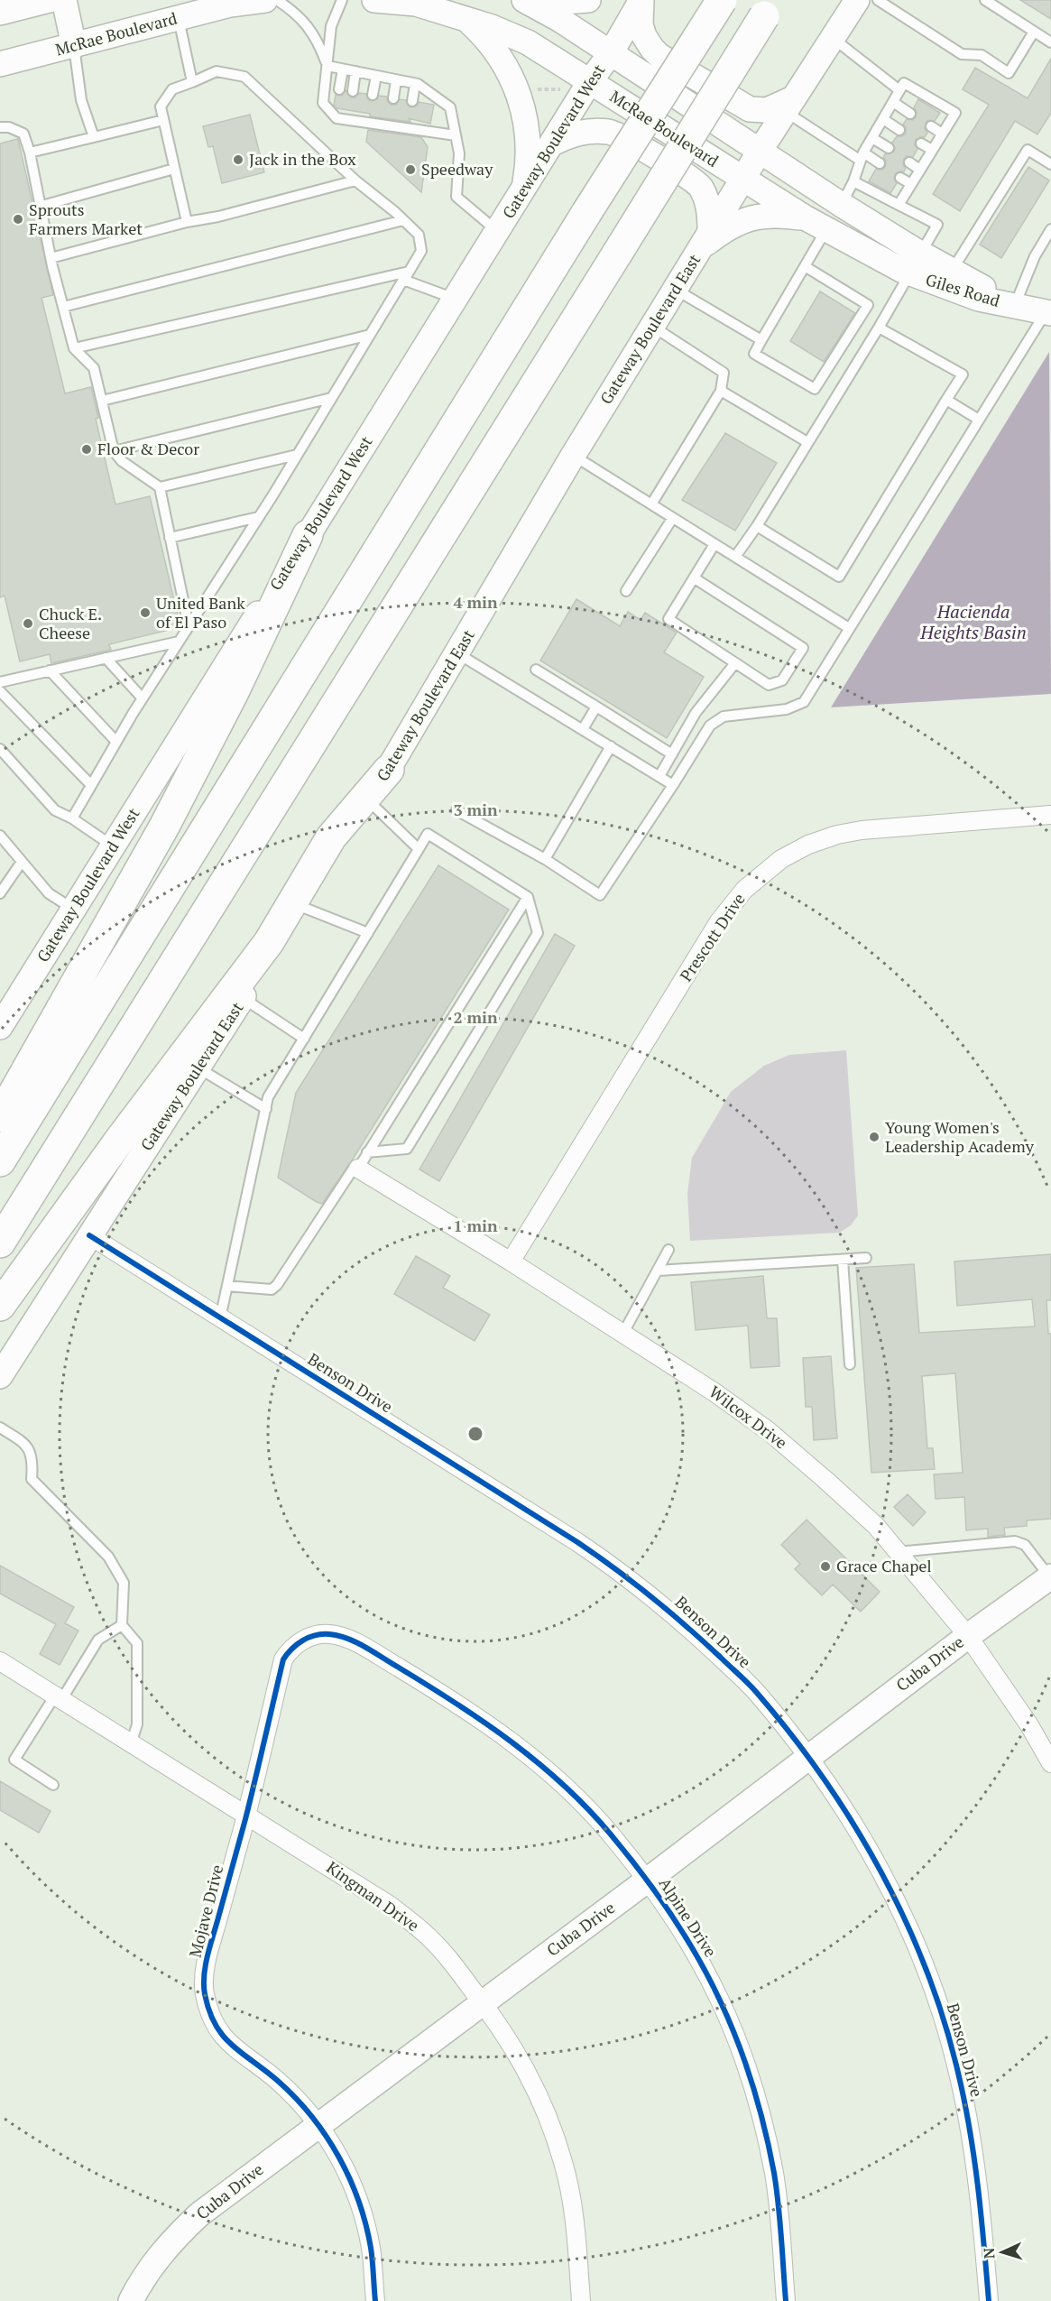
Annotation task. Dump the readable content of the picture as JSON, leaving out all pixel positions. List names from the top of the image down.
{
  "streets": {
    "main road": [
      "McRae Boulevard",
      "Gateway Boulevard West",
      "Giles Road",
      "Gateway Boulevard East",
      "Cuba Drive"
    ],
    "street": [
      "Prescott Drive",
      "Benson Drive",
      "Wilcox Drive",
      "Kingman Drive",
      "Mojave Drive",
      "Alpine Drive"
    ]
  },
  "crossings": [
    ["McRae Boulevard", "Gateway Boulevard West"],
    ["McRae Boulevard", "Giles Road"],
    ["McRae Boulevard", "Gateway Boulevard East"],
    ["Giles Road", "Gateway Boulevard East"],
    ["Gateway Boulevard East", "Benson Drive"],
    ["Prescott Drive", "Wilcox Drive"],
    ["Benson Drive", "Cuba Drive"],
    ["Wilcox Drive", "Cuba Drive"],
    ["Cuba Drive", "Kingman Drive"],
    ["Cuba Drive", "Mojave Drive"],
    ["Cuba Drive", "Alpine Drive"],
    ["Kingman Drive", "Mojave Drive"],
    ["Mojave Drive", "Alpine Drive"]
  ],
  "water": ["Hacienda Heights Basin"],
  "places": [
    "Jack in the Box",
    "Speedway",
    "Sprouts Farmers Market",
    "Floor & Decor",
    "United Bank of El Paso",
    "Chuck E. Cheese",
    "Young Women's Leadership Academy",
    "Grace Chapel"
  ],
  "north": "left",
  "rings": [
    "4 min",
    "3 min",
    "2 min",
    "1 min"
  ]
}
